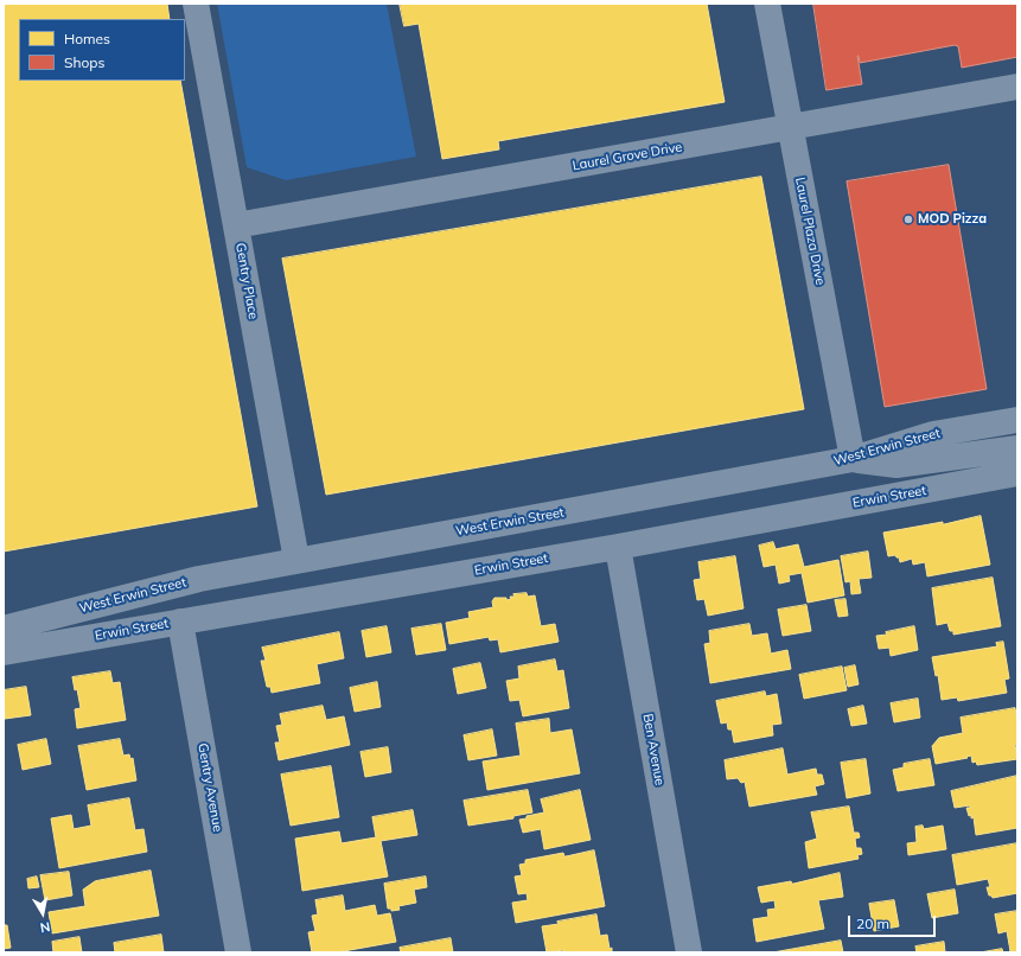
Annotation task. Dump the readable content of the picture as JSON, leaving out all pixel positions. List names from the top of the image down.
{
  "streets": {
    "street": [
      "Laurel Grove Drive",
      "Laurel Plaza Drive",
      "Gentry Place",
      "West Erwin Street",
      "Erwin Street",
      "Ben Avenue",
      "Gentry Avenue"
    ]
  },
  "crossings": [
    ["Laurel Grove Drive", "Laurel Plaza Drive"],
    ["Laurel Grove Drive", "Gentry Place"],
    ["Laurel Plaza Drive", "West Erwin Street"],
    ["Gentry Place", "West Erwin Street"],
    ["Erwin Street", "Ben Avenue"],
    ["Erwin Street", "Gentry Avenue"]
  ],
  "places": ["MOD Pizza"],
  "legend": ["Homes", "Shops"],
  "scale_bar": "20 m",
  "north": "bottom"
}
